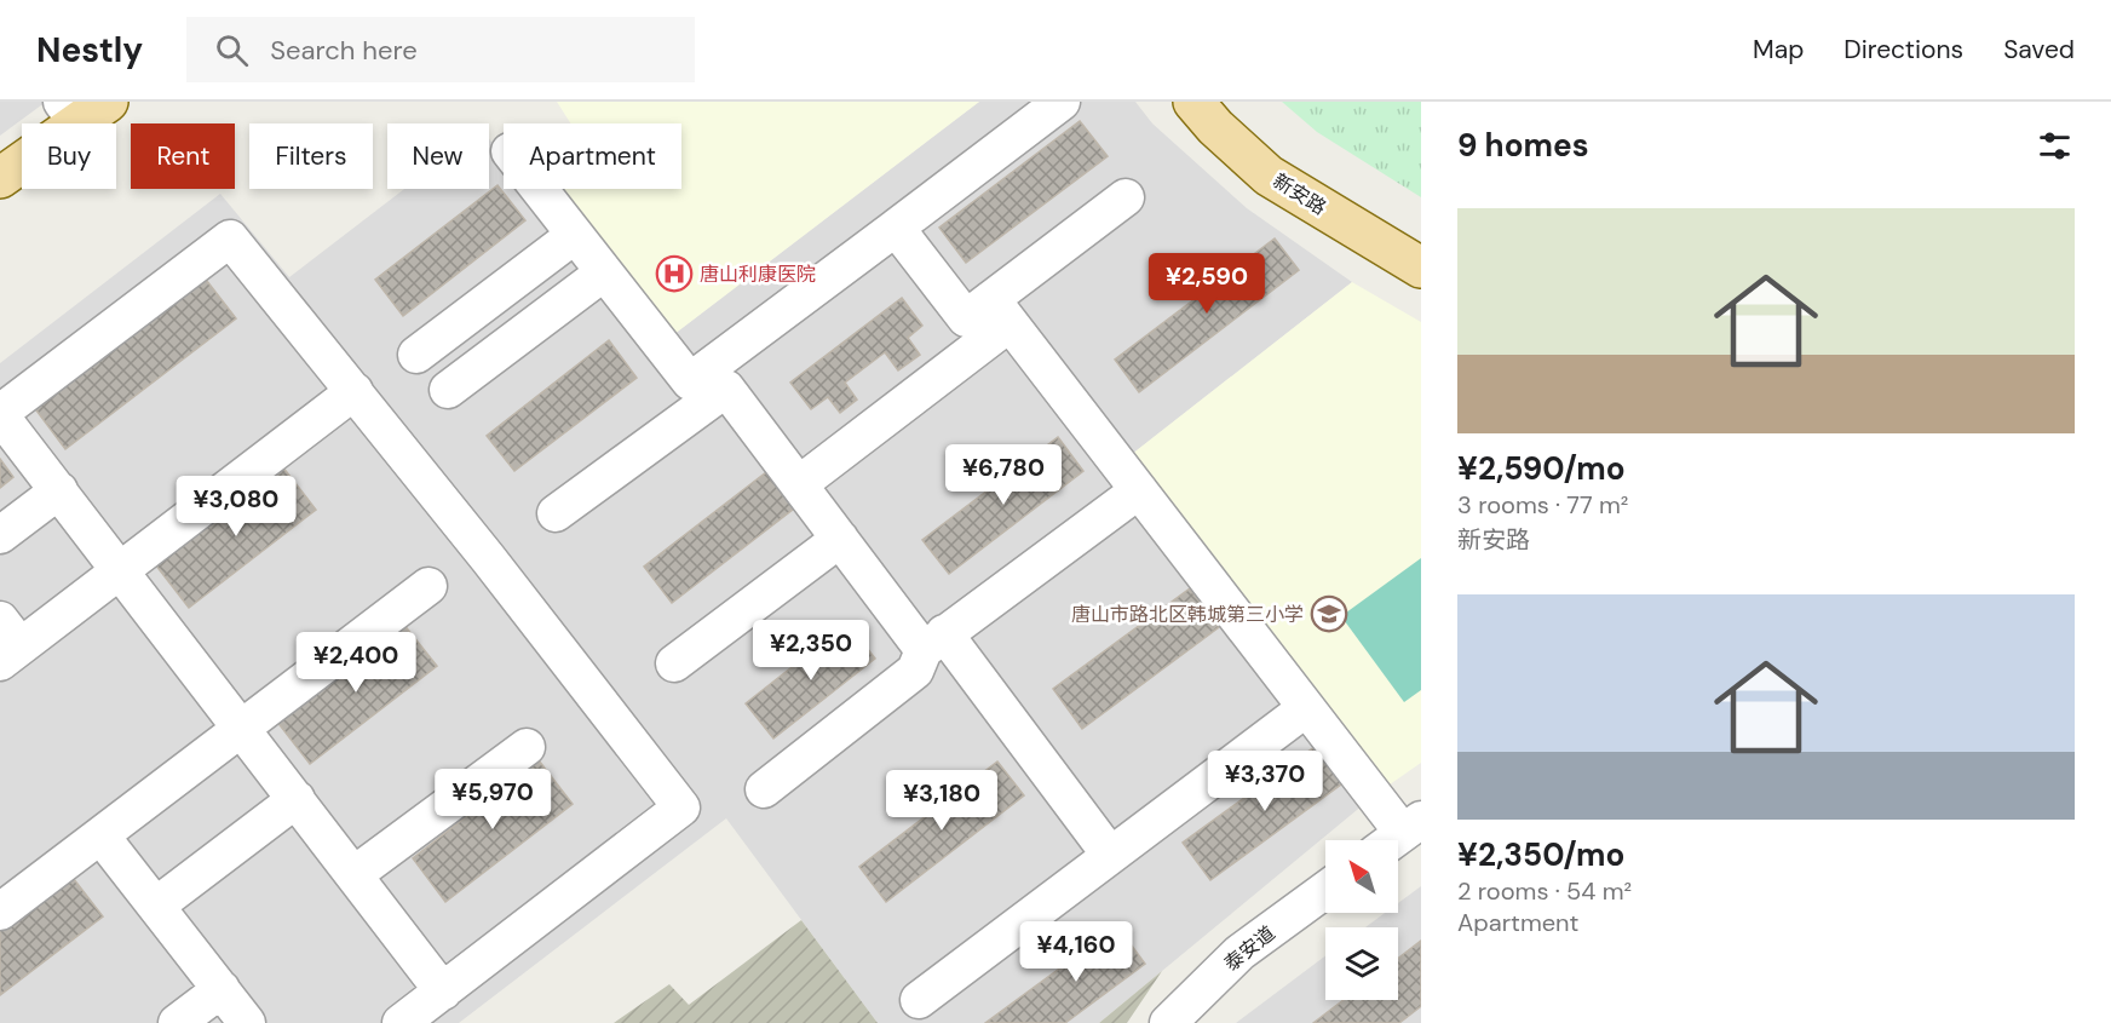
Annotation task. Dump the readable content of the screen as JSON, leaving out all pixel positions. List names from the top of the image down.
{
  "streets": {
    "main road": ["新安路"],
    "street": ["泰安道"]
  },
  "places": {
    "hospital": ["唐山利康医院"],
    "school or university": ["唐山市路北区韩城第三小学"]
  },
  "north": "top left",
  "page": {
    "header": "Nestly",
    "search": "Search here",
    "nav": ["Map", "Directions", "Saved"],
    "heading": "9 homes",
    "chip": [
      "Buy",
      "Rent",
      "Filters",
      "New",
      "Apartment"
    ],
    "list": [
      {
        "name": "¥2,590/mo",
        "note": "3 rooms · 77 m² · 新安路"
      },
      {
        "name": "¥2,350/mo",
        "note": "2 rooms · 54 m² · Apartment"
      }
    ],
    "price": [
      "¥2,590",
      "¥6,780",
      "¥3,080",
      "¥2,350",
      "¥2,400",
      "¥3,370",
      "¥5,970",
      "¥3,180",
      "¥4,160"
    ]
  }
}
